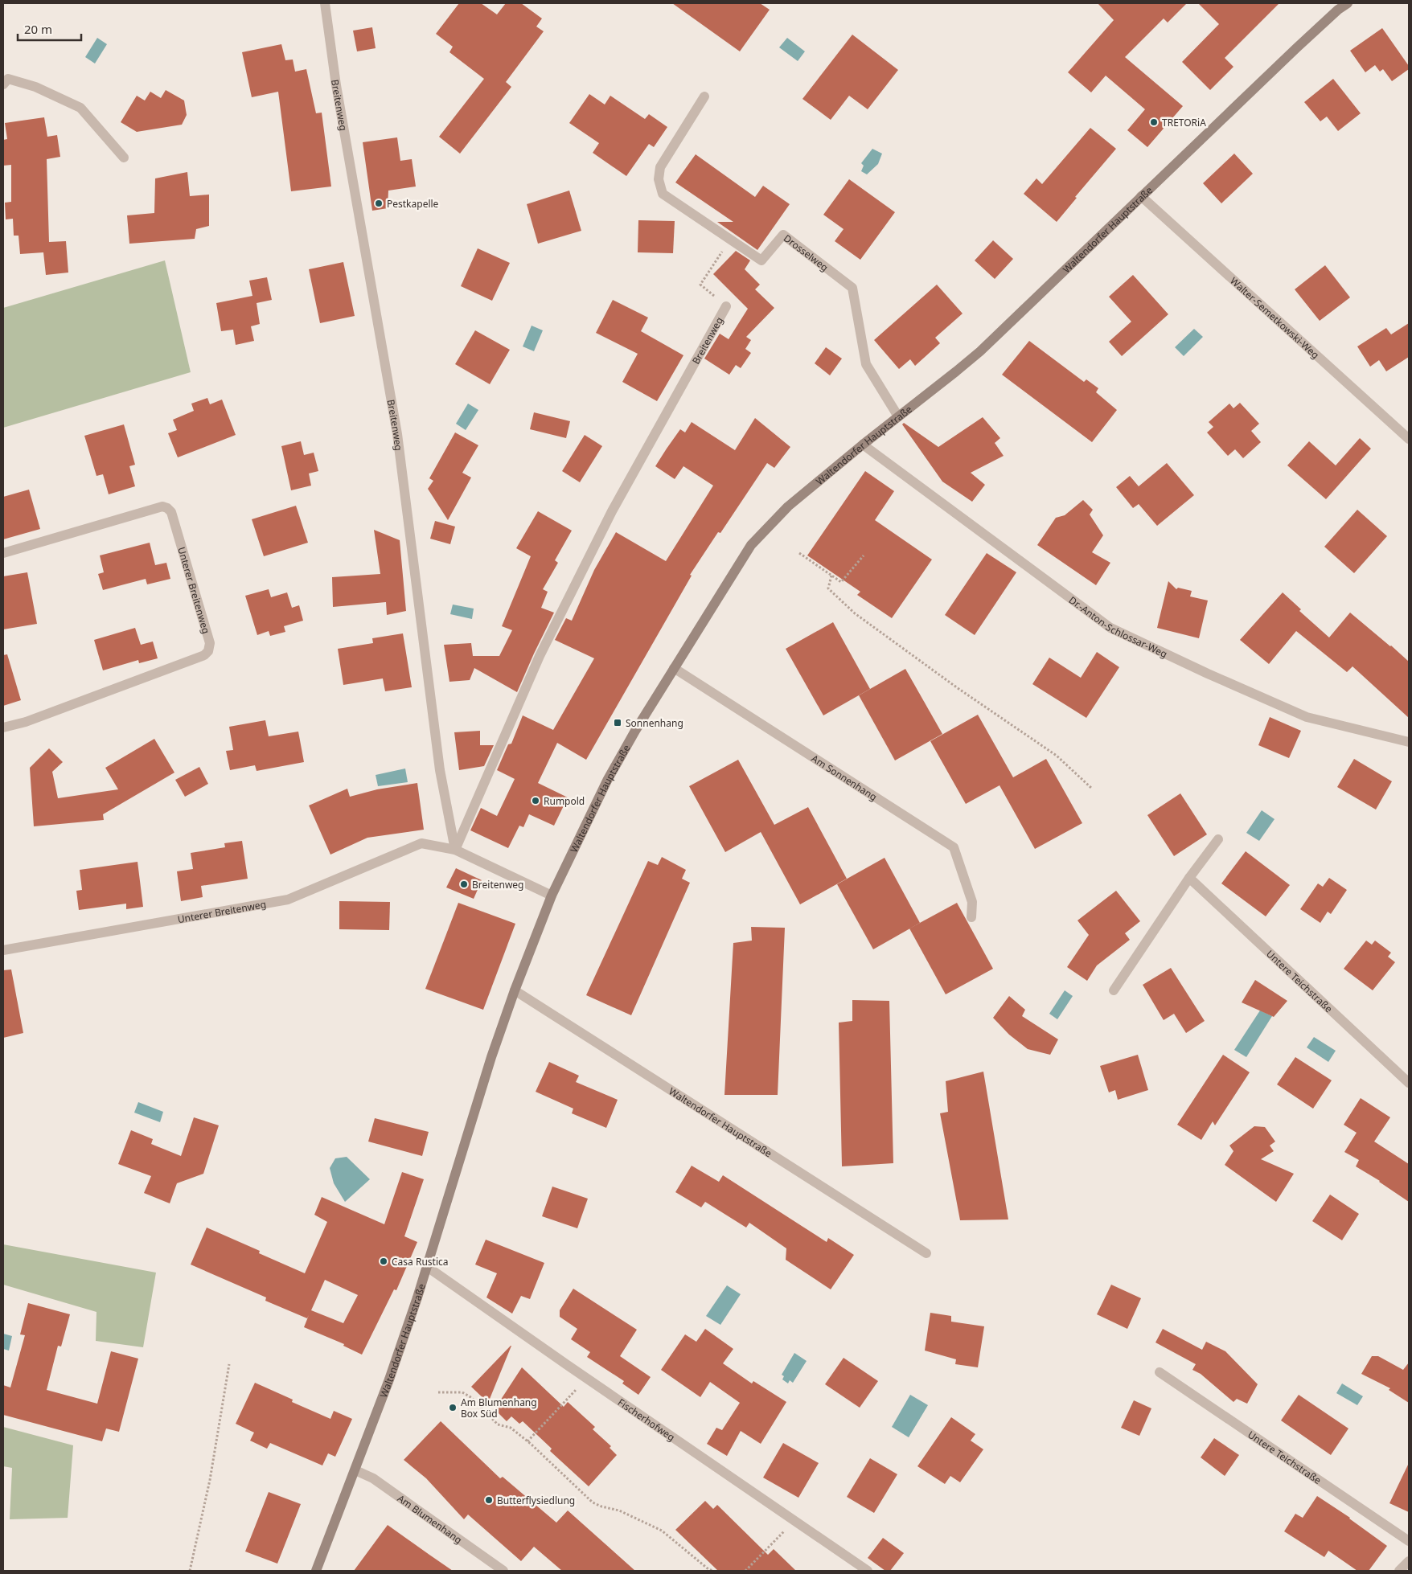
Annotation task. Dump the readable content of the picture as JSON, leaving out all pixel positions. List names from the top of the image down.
{
  "streets": {
    "main road": ["Waltendorfer Hauptstraße"],
    "street": [
      "Breitenweg",
      "Drosselweg",
      "Walter-Semetkowski-Weg",
      "Unterer Breitenweg",
      "Dr.-Anton-Schlossar-Weg",
      "Am Sonnenhang",
      "Untere Teichstraße",
      "Fischerhofweg",
      "Am Blumenhang"
    ]
  },
  "crossings": [
    ["Breitenweg", "Unterer Breitenweg"],
    ["Waltendorfer Hauptstraße", "Drosselweg"],
    ["Waltendorfer Hauptstraße", "Walter-Semetkowski-Weg"],
    ["Waltendorfer Hauptstraße", "Dr.-Anton-Schlossar-Weg"],
    ["Waltendorfer Hauptstraße", "Am Sonnenhang"],
    ["Waltendorfer Hauptstraße", "Fischerhofweg"],
    ["Waltendorfer Hauptstraße", "Am Blumenhang"]
  ],
  "places": {
    "other": [
      "TRETORiA",
      "Pestkapelle",
      "Rumpold",
      "Breitenweg",
      "Casa Rustica",
      "Am Blumenhang Box Süd",
      "Butterflysiedlung"
    ],
    "transit": ["Sonnenhang"]
  },
  "scale_bar": "20 m"
}
